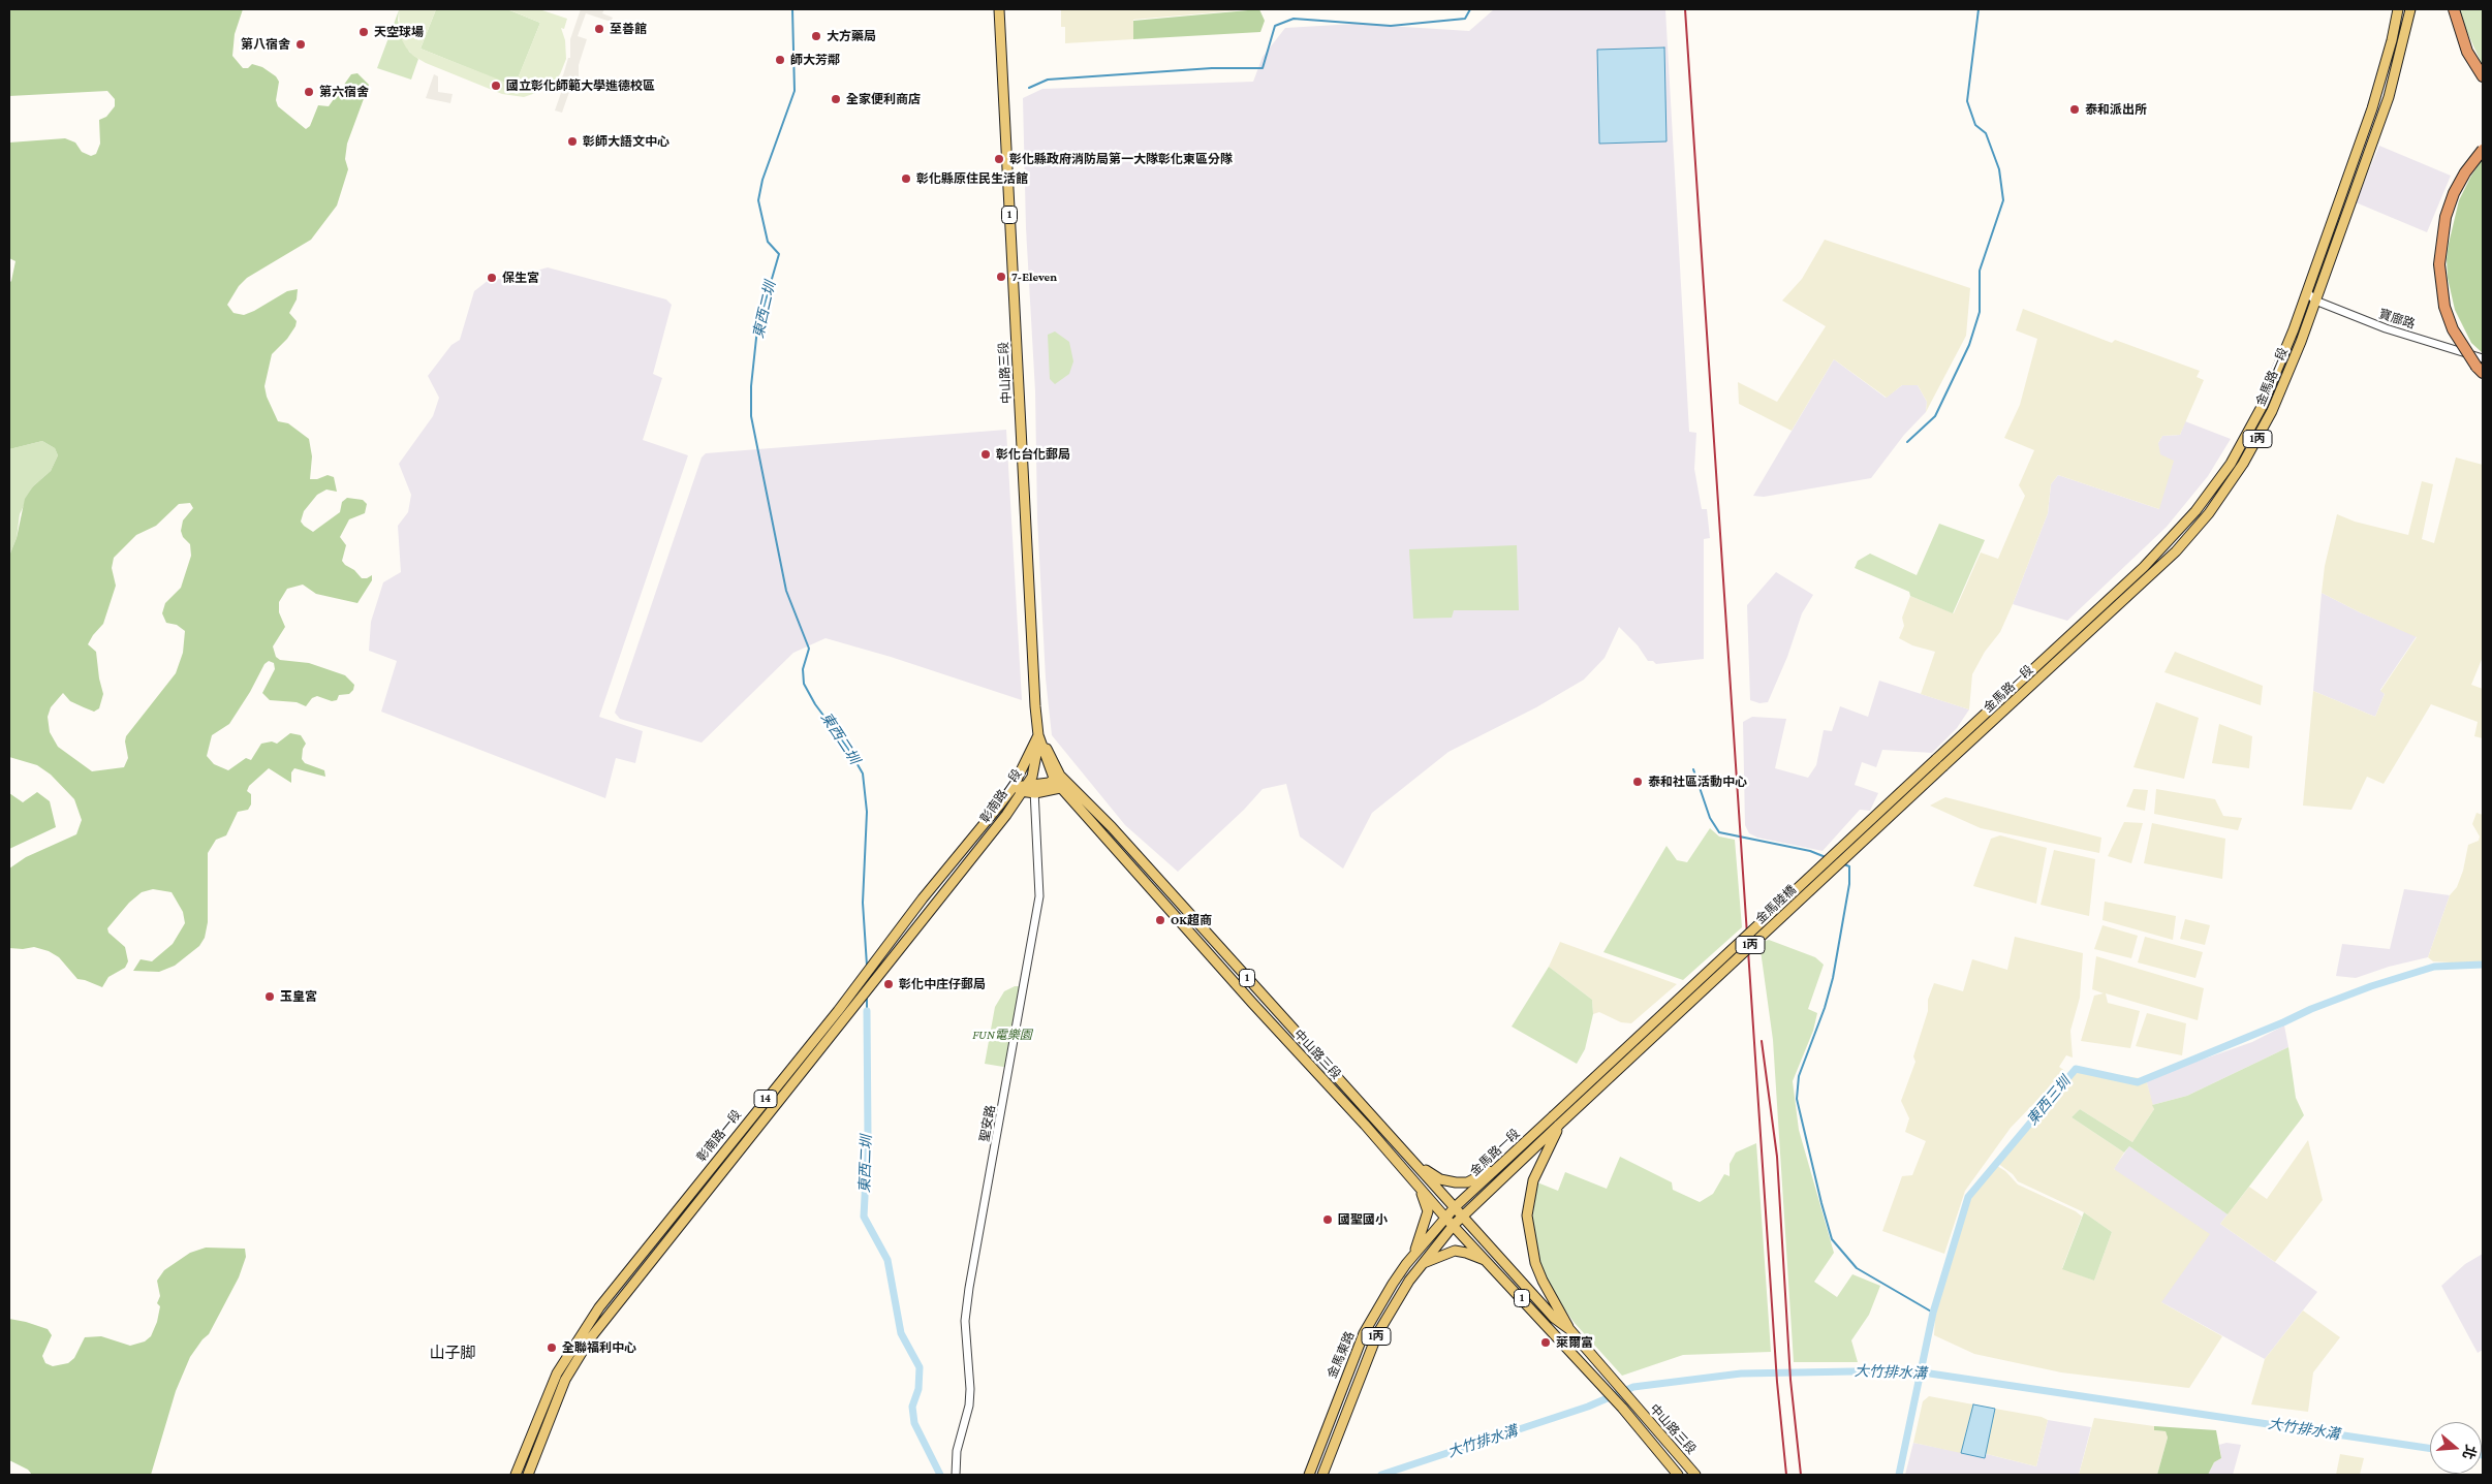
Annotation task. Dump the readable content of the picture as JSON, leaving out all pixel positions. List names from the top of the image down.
{
  "streets": {
    "main road": [
      "1",
      "中山路三段",
      "金馬路一段",
      "1丙",
      "彰南路一段",
      "金馬陸橋",
      "14",
      "金馬東路"
    ],
    "street": ["寶廍路", "聖安路"]
  },
  "crossings": [
    ["1", "中山路三段"],
    ["1", "金馬路一段"],
    ["1", "金馬陸橋"],
    ["寶廍路", "金馬路一段"],
    ["中山路三段", "金馬路一段"],
    ["中山路三段", "彰南路一段"],
    ["中山路三段", "金馬東路"],
    ["金馬路一段", "金馬陸橋"],
    ["金馬路一段", "金馬東路"],
    ["彰南路一段", "聖安路"]
  ],
  "districts": ["山子脚"],
  "water": ["東西二圳", "東西三圳", "大竹排水溝"],
  "parks": ["FUN電樂園"],
  "places": [
    "至善館",
    "天空球場",
    "大方藥局",
    "第八宿舍",
    "師大芳鄰",
    "國立彰化師範大學進德校區",
    "第六宿舍",
    "全家便利商店",
    "泰和派出所",
    "彰師大語文中心",
    "彰化縣政府消防局第一大隊彰化東區分隊",
    "彰化縣原住民生活館",
    "7-Eleven",
    "保生宮",
    "彰化台化郵局",
    "泰和社區活動中心",
    "OK超商",
    "彰化中庄仔郵局",
    "玉皇宮",
    "國聖國小",
    "萊爾富",
    "全聯福利中心"
  ],
  "north": "right"
}
